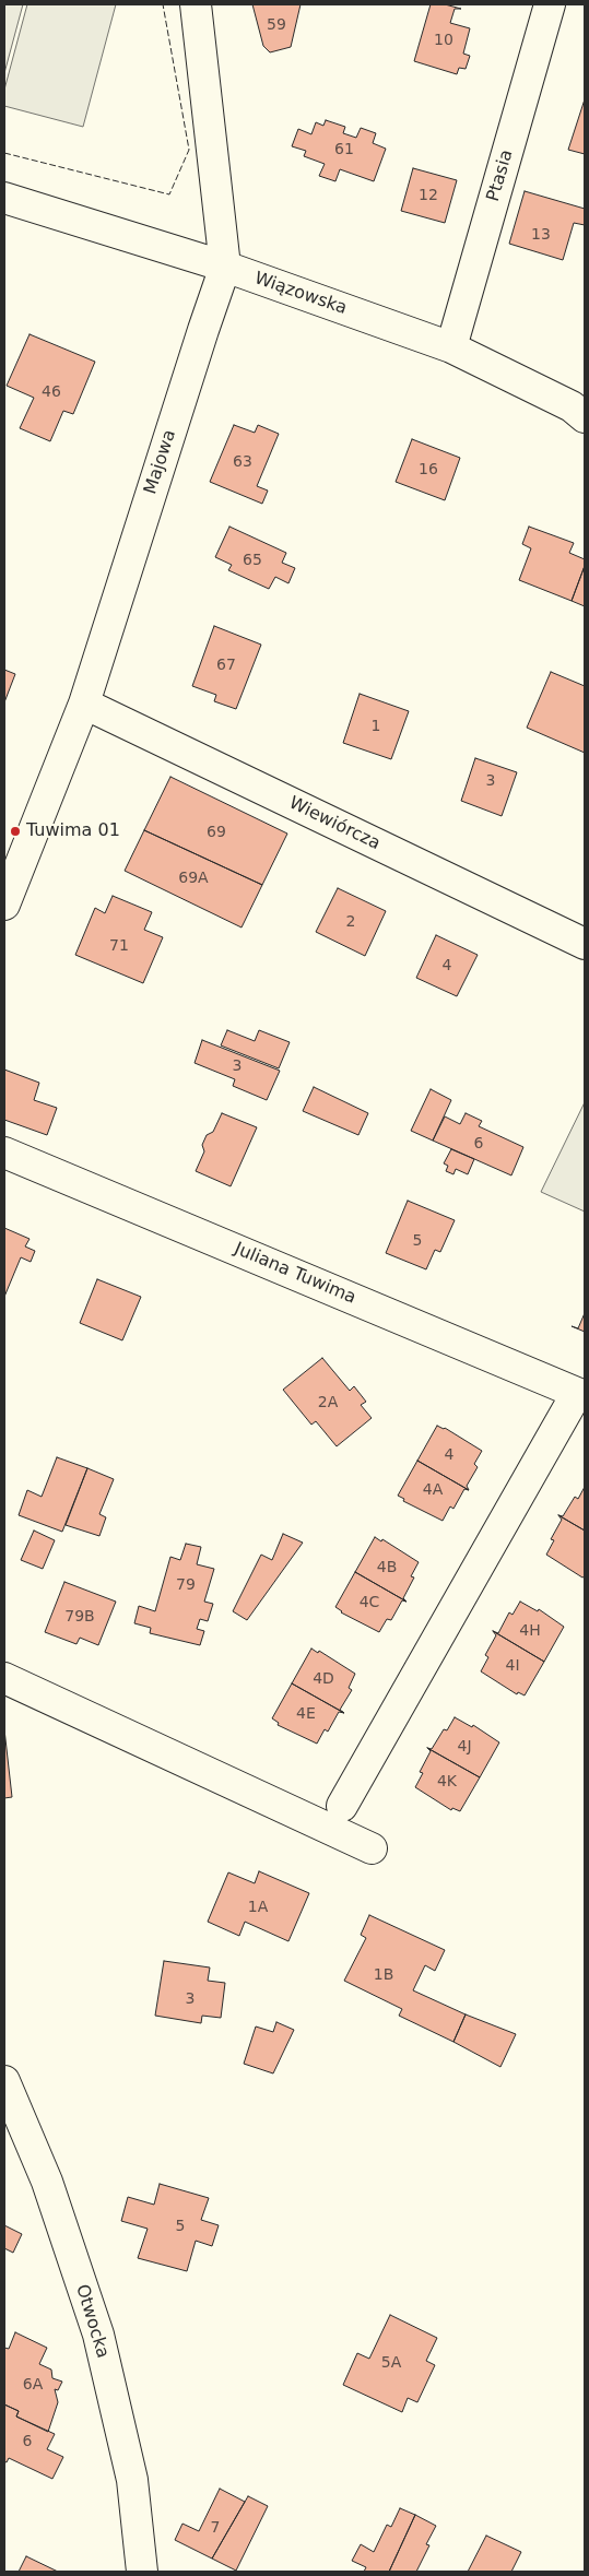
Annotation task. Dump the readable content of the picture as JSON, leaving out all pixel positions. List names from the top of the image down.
{
  "streets": {
    "street": [
      "Ptasia",
      "Wiązowska",
      "Majowa",
      "Wiewiórcza",
      "Juliana Tuwima",
      "Otwocka"
    ]
  },
  "crossings": [
    ["Ptasia", "Wiązowska"],
    ["Wiązowska", "Majowa"],
    ["Majowa", "Wiewiórcza"]
  ],
  "places": ["Tuwima 01"],
  "house_numbers": [
    "59",
    "10",
    "61",
    "12",
    "13",
    "46",
    "63",
    "16",
    "65",
    "67",
    "1",
    "3",
    "69",
    "69A",
    "2",
    "71",
    "4",
    "3",
    "6",
    "5",
    "2A",
    "4",
    "4A",
    "4B",
    "79",
    "4C",
    "79B",
    "4H",
    "4I",
    "4D",
    "4E",
    "4J",
    "4K",
    "1A",
    "1B",
    "3",
    "5",
    "5A",
    "6A",
    "6",
    "7"
  ]
}
